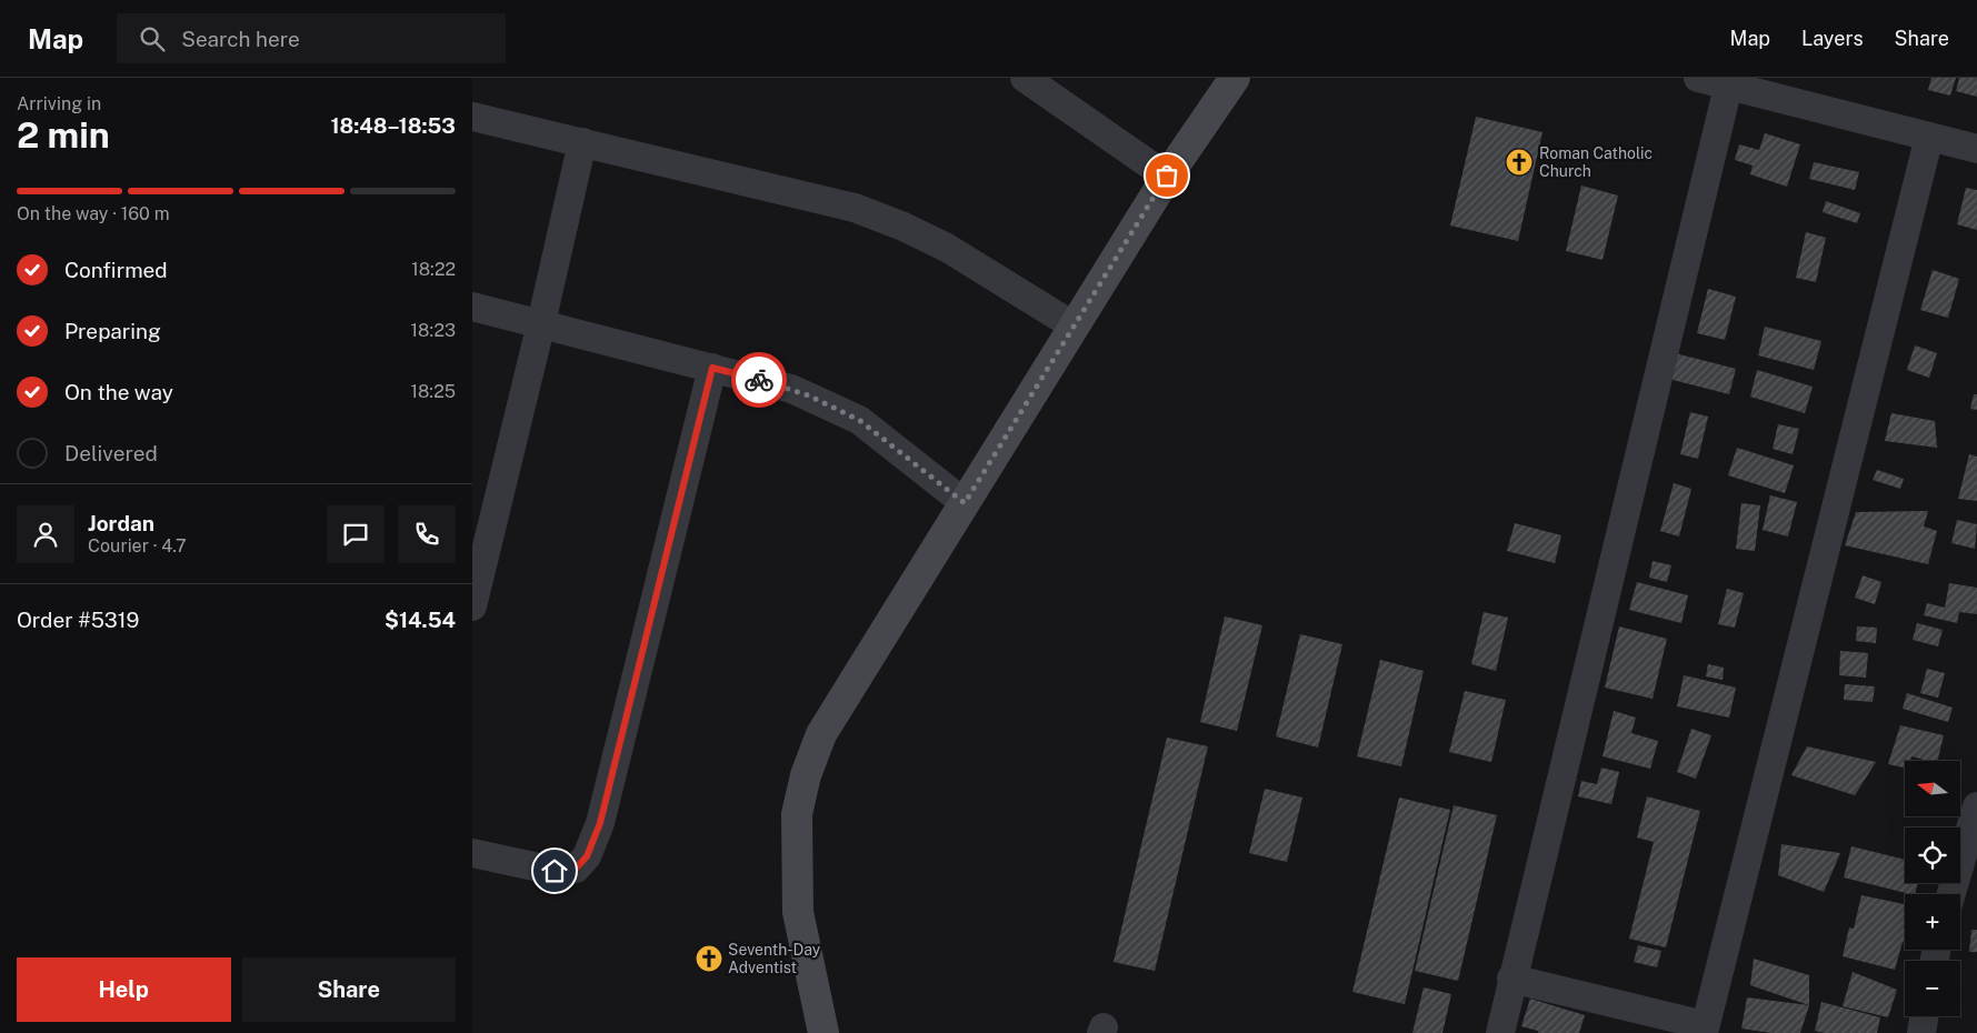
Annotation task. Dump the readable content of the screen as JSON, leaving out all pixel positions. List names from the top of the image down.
{
  "places": {
    "church": ["Roman Catholic Church", "Seventh-Day Adventist"]
  },
  "north": "left",
  "page": {
    "header": "Map",
    "search": "Search here",
    "nav": ["Map", "Layers", "Share"],
    "heading": ["2 min", "Arriving in", "18:48–18:53"],
    "panel": [
      "Jordan",
      "Courier · 4.7",
      "Order #5319",
      "$14.54"
    ],
    "bar": "On the way · 160 m",
    "list": [
      ["Confirmed", "18:22"],
      ["Preparing", "18:23"],
      ["On the way", "18:25"],
      "Delivered"
    ],
    "map_buttons": ["+", "−"],
    "buttons": ["Help", "Share"]
  }
}
